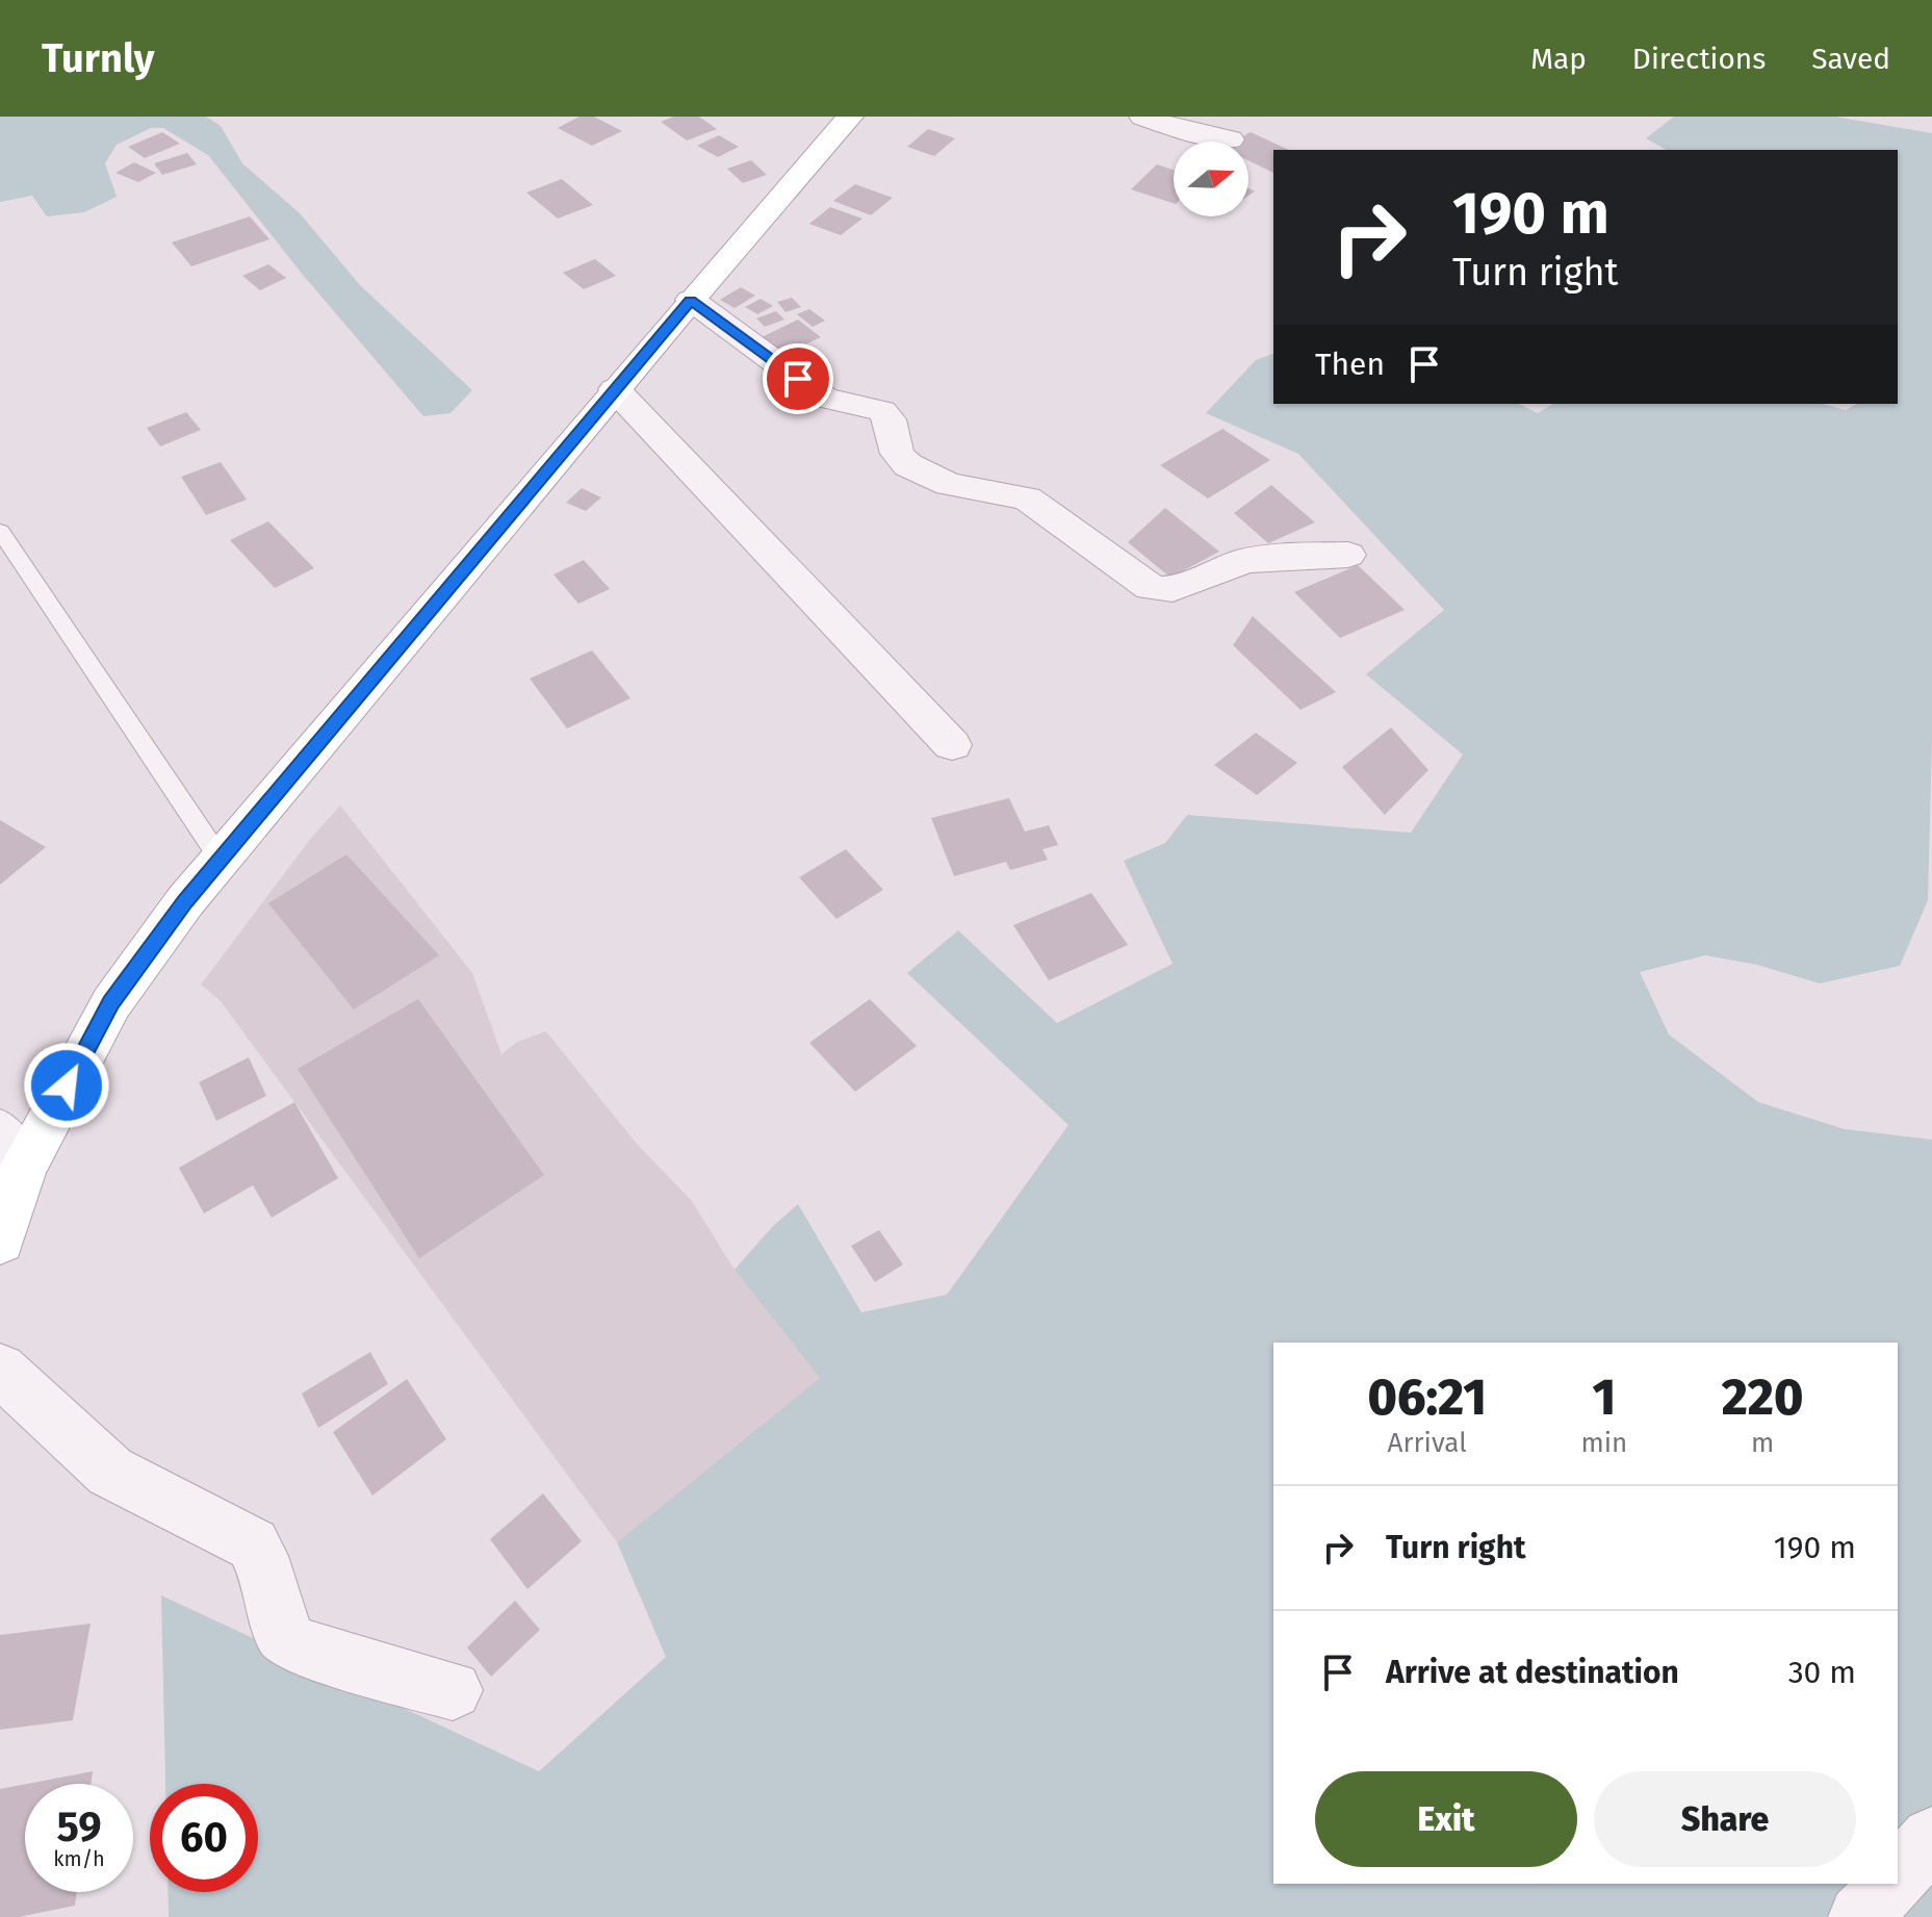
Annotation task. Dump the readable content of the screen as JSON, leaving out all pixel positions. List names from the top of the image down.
{
  "north": "right",
  "page": {
    "header": "Turnly",
    "nav": ["Map", "Directions", "Saved"],
    "turn": ["190 m", "Turn right"],
    "then": "Then",
    "eta": [
      "06:21",
      "Arrival",
      "1",
      "min",
      "220",
      "m"
    ],
    "list": [
      {
        "name": "Turn right",
        "value": "190 m"
      },
      {
        "name": "Arrive at destination",
        "value": "30 m"
      }
    ],
    "buttons": ["Exit", "Share"],
    "speed": "59 km/h",
    "limit": "60"
  }
}
